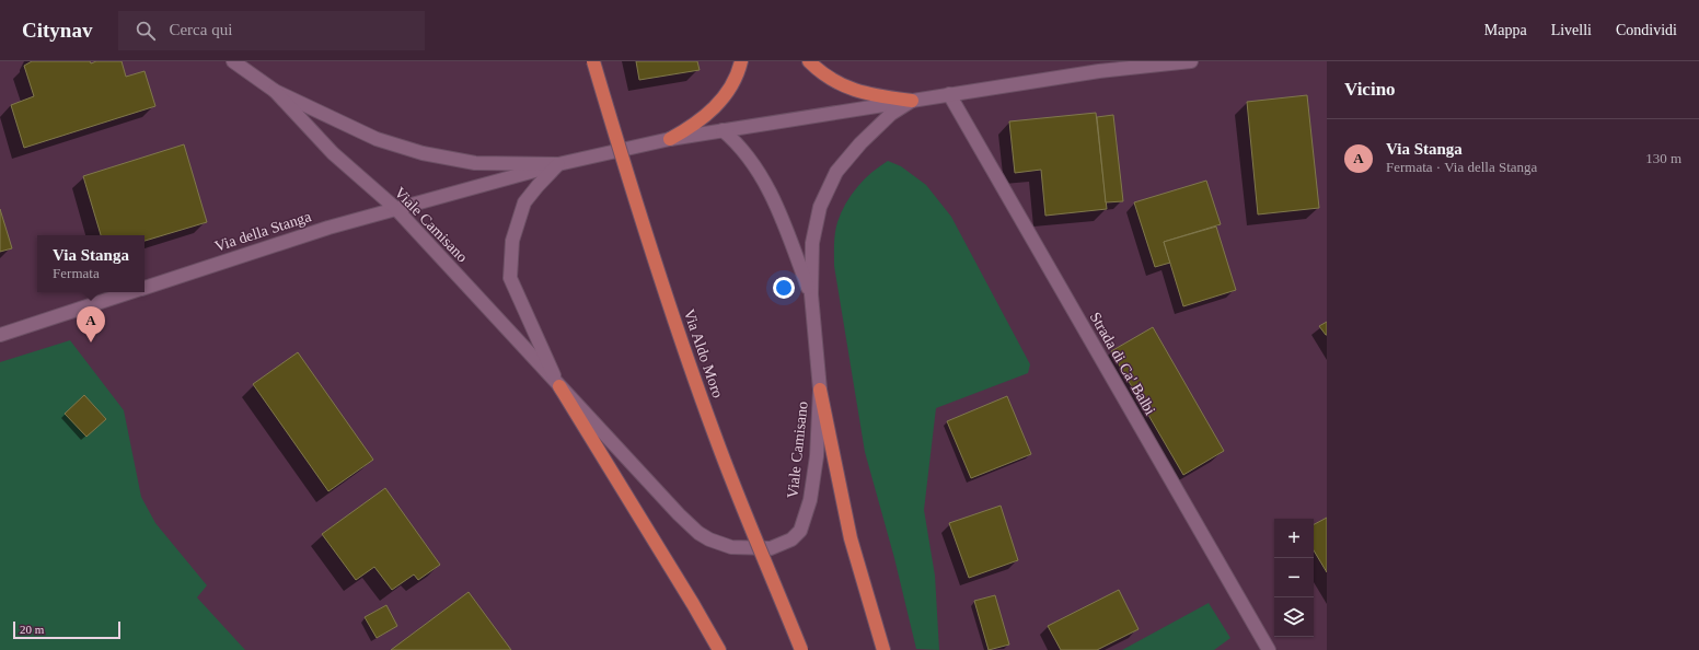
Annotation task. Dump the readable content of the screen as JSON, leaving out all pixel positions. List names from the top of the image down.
{
  "streets": {
    "main road": [
      "Viale Camisano",
      "Via della Stanga",
      "Via Aldo Moro",
      "Strada di Ca' Balbi"
    ]
  },
  "crossings": [
    ["Viale Camisano", "Via della Stanga"]
  ],
  "scale_bar": "20 m",
  "page": {
    "header": "Citynav",
    "search": "Cerca qui",
    "nav": ["Mappa", "Livelli", "Condividi"],
    "heading": "Vicino",
    "list": [
      {
        "mark": "A",
        "name": "Via Stanga",
        "note": "Fermata · Via della Stanga",
        "value": "130 m"
      }
    ],
    "popup": ["Via Stanga", "Fermata"],
    "pins": "A",
    "map_buttons": ["+", "−"],
    "scale": "20 m"
  }
}
